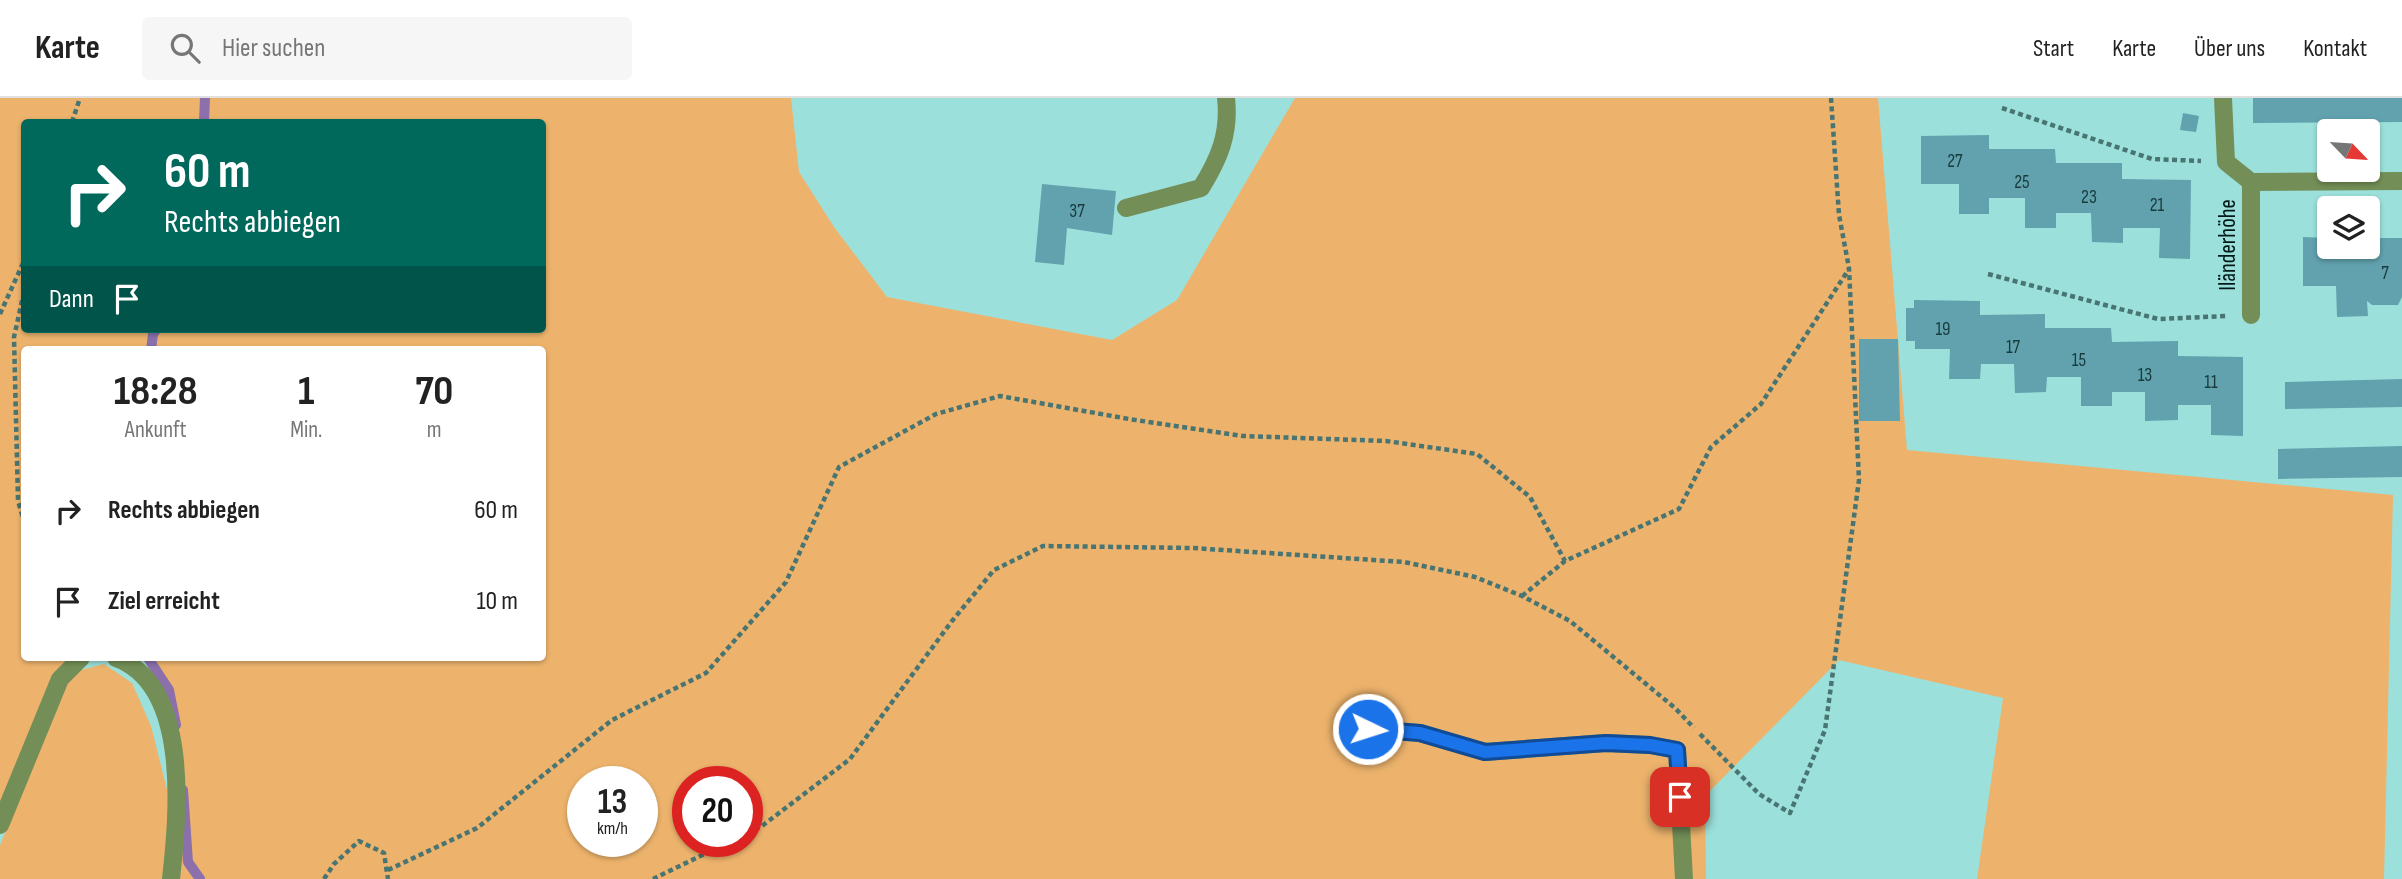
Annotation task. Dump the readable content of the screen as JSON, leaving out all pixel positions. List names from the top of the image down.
{
  "streets": {
    "street": ["Iländerhöhe"]
  },
  "house_numbers": [
    "27",
    "25",
    "23",
    "21",
    "37",
    "7",
    "19",
    "17",
    "15",
    "13",
    "11"
  ],
  "north": "bottom right",
  "page": {
    "header": "Karte",
    "search": "Hier suchen",
    "nav": [
      "Start",
      "Karte",
      "Über uns",
      "Kontakt"
    ],
    "turn": ["60 m", "Rechts abbiegen"],
    "then": "Dann",
    "eta": [
      "18:28",
      "Ankunft",
      "1",
      "Min.",
      "70",
      "m"
    ],
    "list": [
      {
        "name": "Rechts abbiegen",
        "value": "60 m"
      },
      {
        "name": "Ziel erreicht",
        "value": "10 m"
      }
    ],
    "speed": "13 km/h",
    "limit": "20"
  }
}
